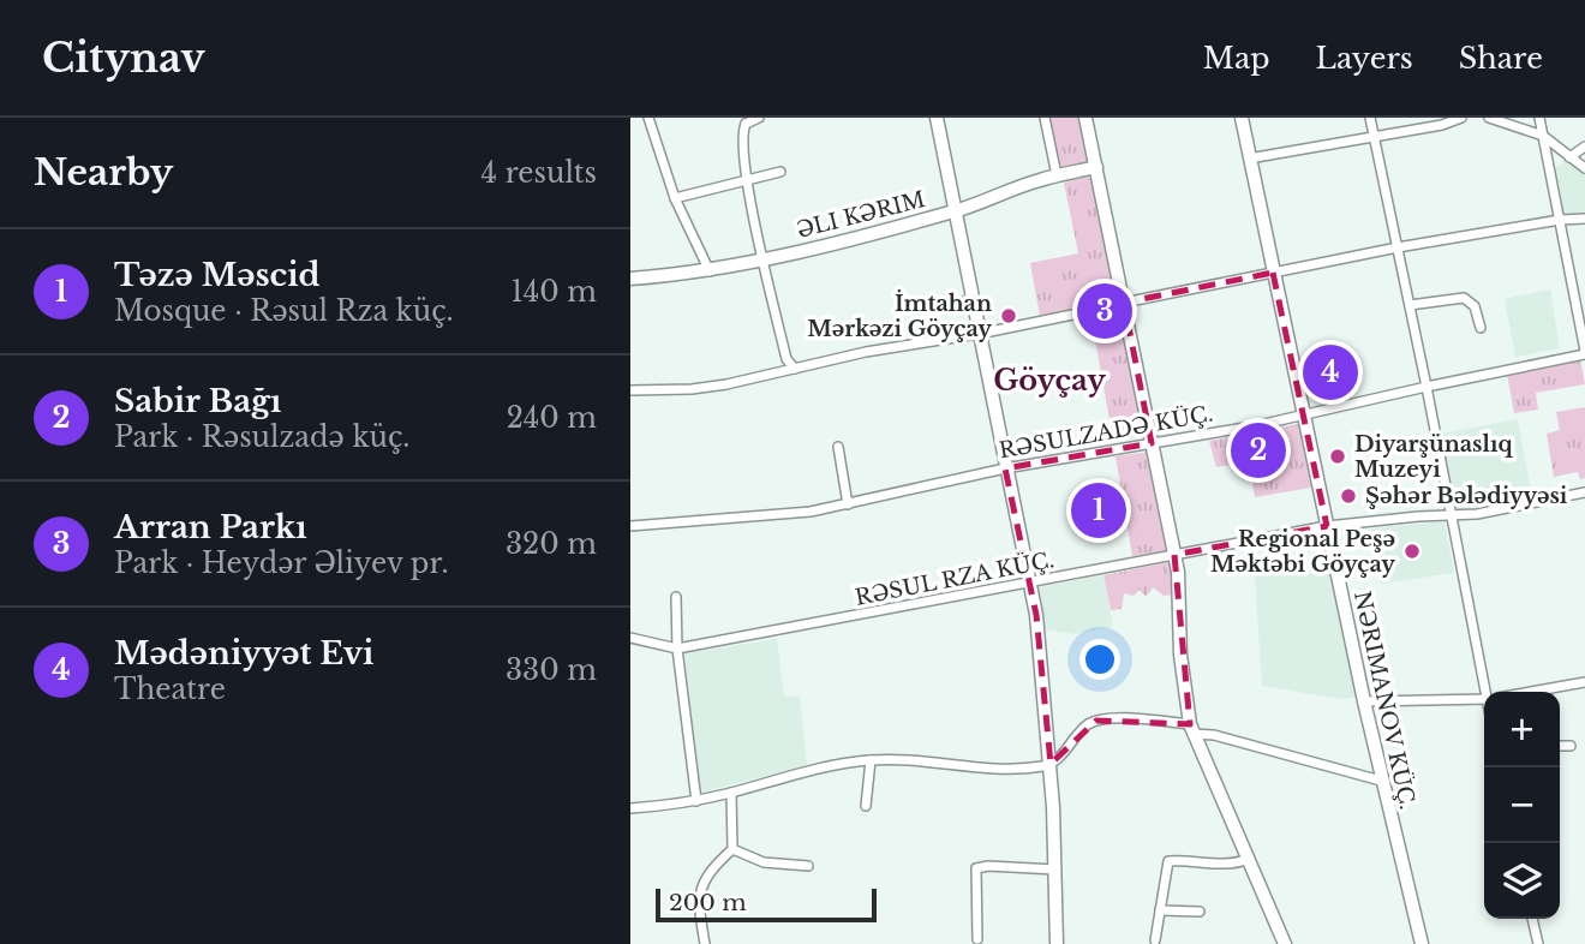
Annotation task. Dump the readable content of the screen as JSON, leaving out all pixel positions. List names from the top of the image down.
{
  "streets": {
    "street": [
      "ƏLI KƏRIM",
      "RƏSULZADƏ KÜÇ.",
      "RƏSUL RZA KÜÇ.",
      "NƏRIMANOV KÜÇ."
    ]
  },
  "crossings": [
    ["RƏSULZADƏ KÜÇ.", "NƏRIMANOV KÜÇ."],
    ["RƏSUL RZA KÜÇ.", "NƏRIMANOV KÜÇ."]
  ],
  "districts": ["Göyçay"],
  "places": [
    "İmtahan Mərkəzi Göyçay",
    "Diyarşünaslıq Muzeyi",
    "Şəhər Bələdiyyəsi",
    "Regional Peşə Məktəbi Göyçay"
  ],
  "scale_bar": "200 m",
  "page": {
    "header": "Citynav",
    "nav": ["Map", "Layers", "Share"],
    "heading": ["Nearby", "4 results"],
    "list": [
      {
        "mark": "1",
        "name": "Təzə Məscid",
        "note": "Mosque · Rəsul Rza küç.",
        "value": "140 m"
      },
      {
        "mark": "2",
        "name": "Sabir Bağı",
        "note": "Park · Rəsulzadə küç.",
        "value": "240 m"
      },
      {
        "mark": "3",
        "name": "Arran Parkı",
        "note": "Park · Heydər Əliyev pr.",
        "value": "320 m"
      },
      {
        "mark": "4",
        "name": "Mədəniyyət Evi",
        "note": "Theatre",
        "value": "330 m"
      }
    ],
    "pins": [
      "3",
      "4",
      "2",
      "1"
    ],
    "map_buttons": ["+", "−"],
    "scale": "200 m"
  }
}
